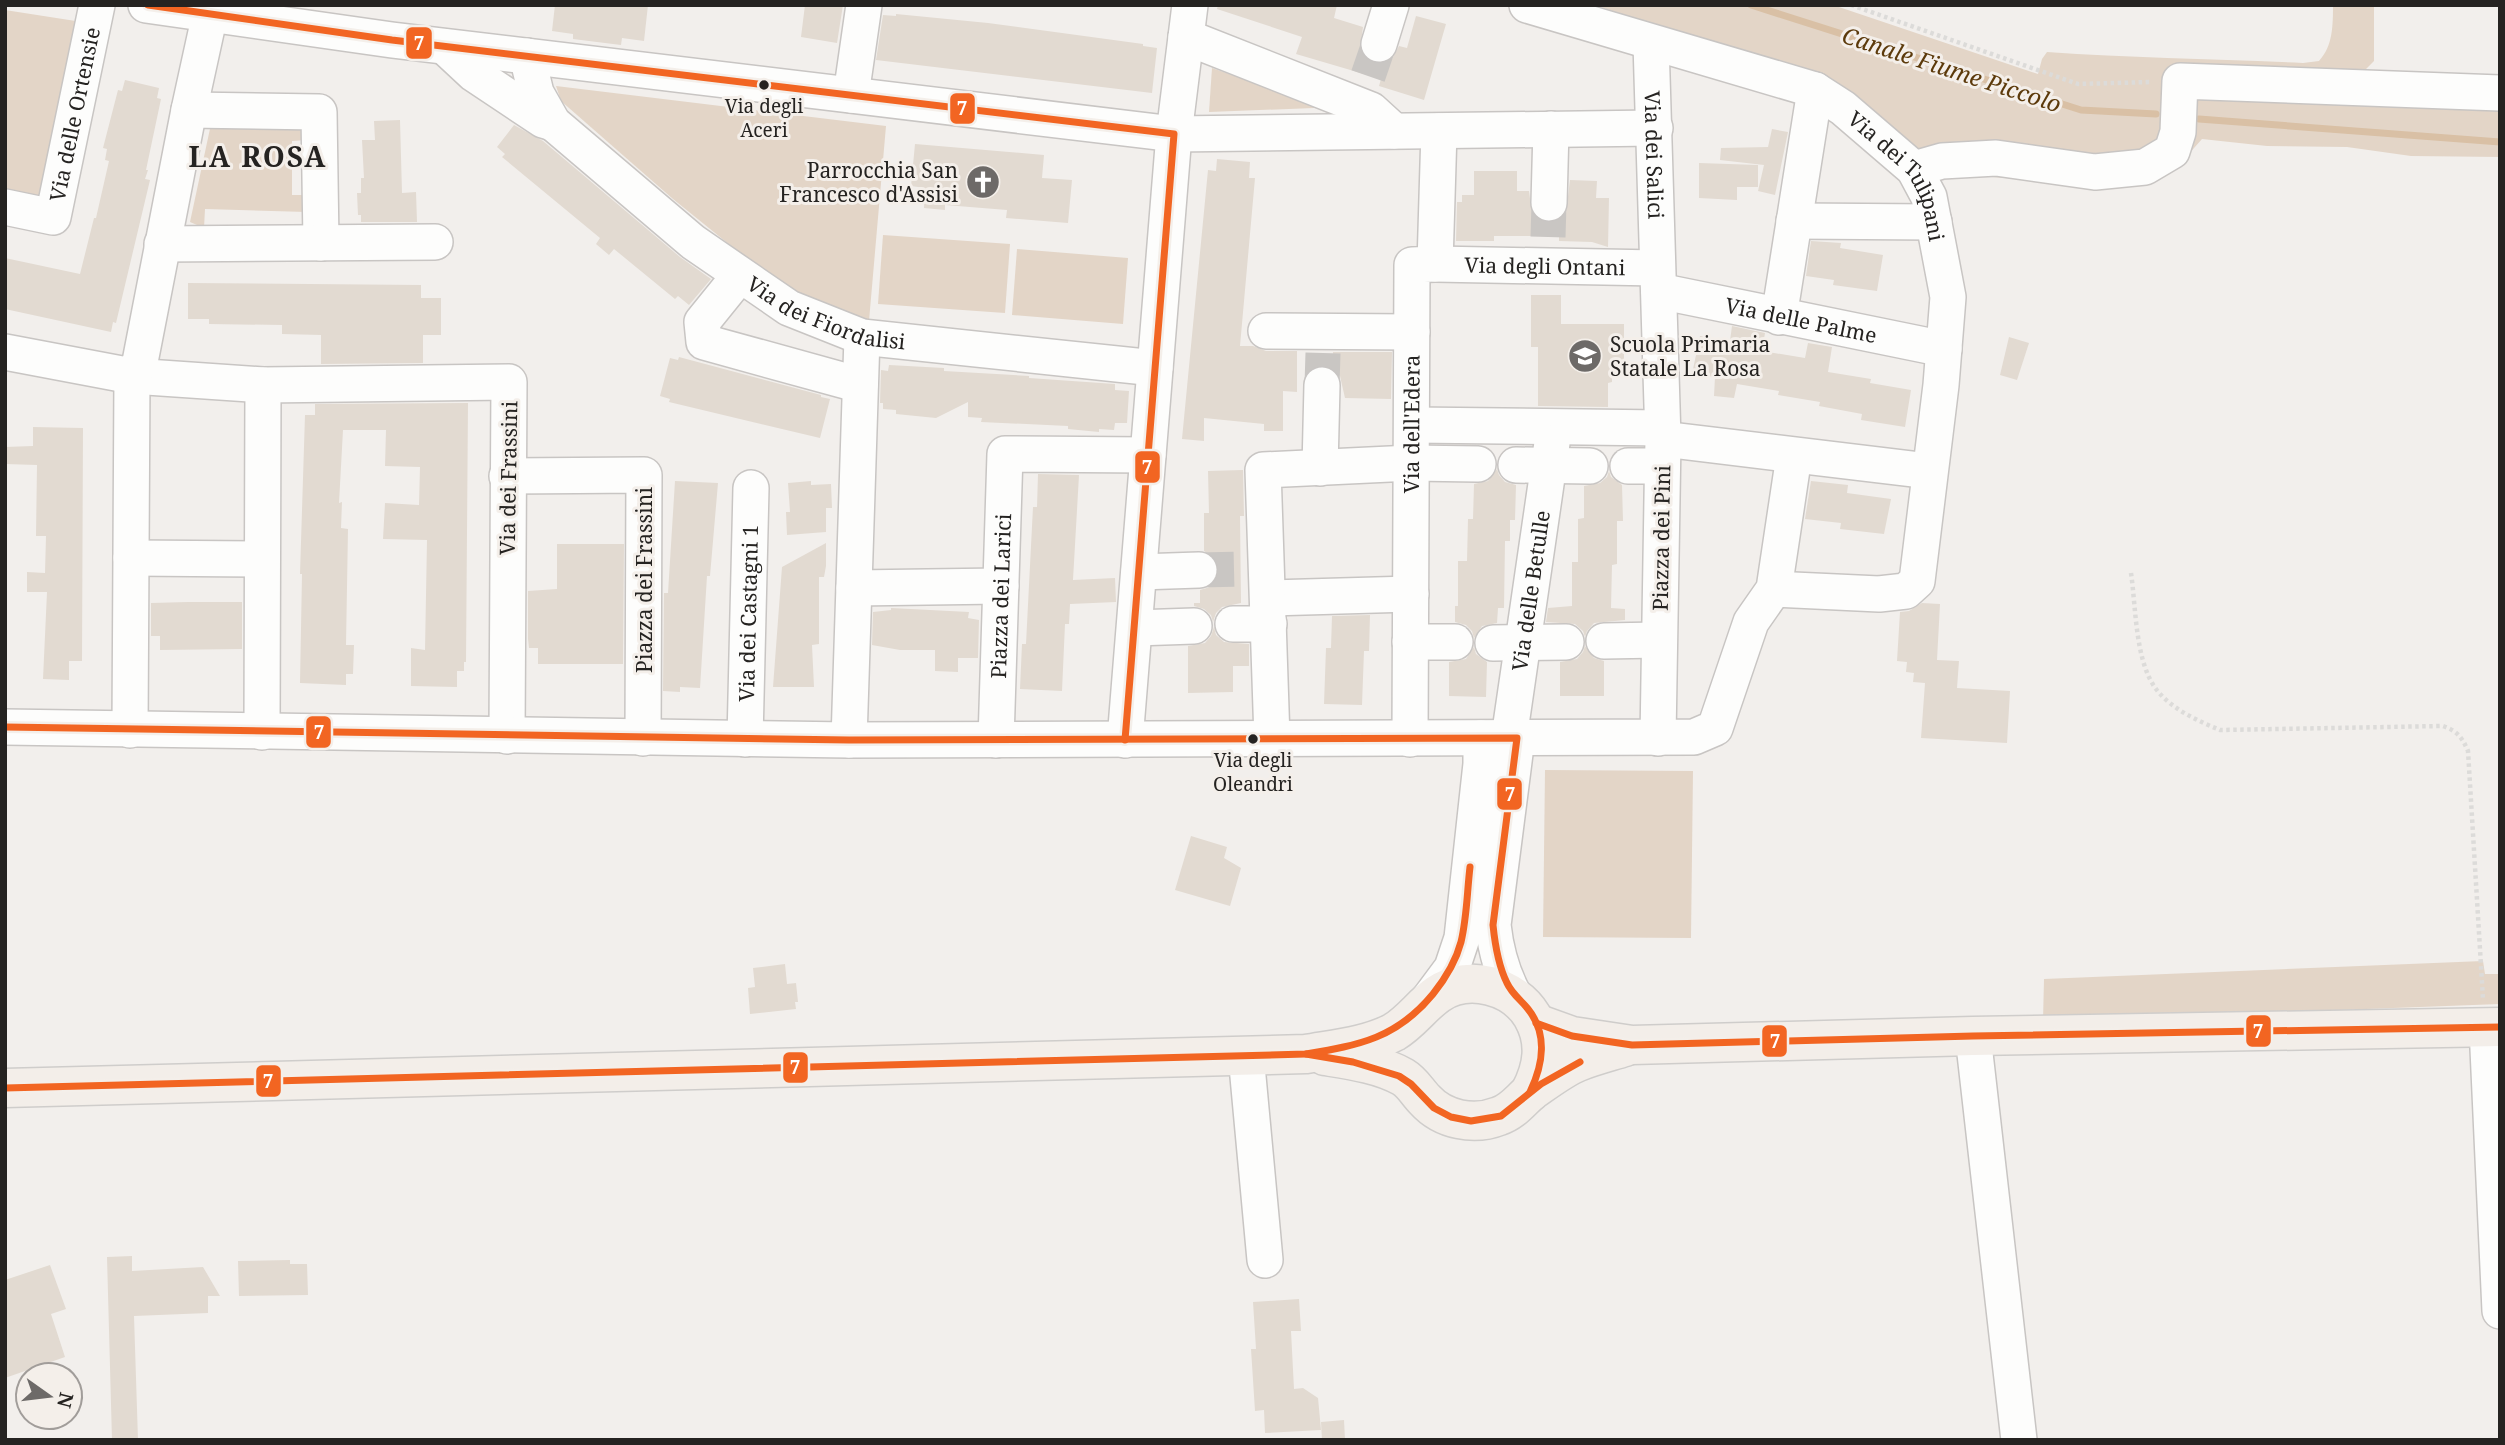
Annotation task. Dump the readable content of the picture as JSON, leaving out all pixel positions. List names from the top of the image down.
{
  "streets": {
    "street": [
      "Via delle Ortensie",
      "Via dei Salici",
      "Via dei Tulipani",
      "Via degli Ontani",
      "Via dei Fiordalisi",
      "Via delle Palme",
      "Via dell'Edera",
      "Via dei Frassini",
      "Piazza dei Pini",
      "Piazza dei Frassini",
      "Via delle Betulle",
      "Piazza dei Larici",
      "Via dei Castagni 1"
    ]
  },
  "crossings": [
    ["Via dei Salici", "Via dei Tulipani"],
    ["Via dei Salici", "Via degli Ontani"],
    ["Via dei Salici", "Via delle Palme"],
    ["Via dei Salici", "Piazza dei Pini"],
    ["Via dei Tulipani", "Via delle Palme"],
    ["Via dei Tulipani", "Piazza dei Pini"],
    ["Via degli Ontani", "Via delle Palme"],
    ["Via degli Ontani", "Via dell'Edera"],
    ["Via dei Frassini", "Piazza dei Frassini"]
  ],
  "districts": ["LA ROSA"],
  "water": ["Canale Fiume Piccolo"],
  "places": {
    "other": ["Via degli Aceri", "Via degli Oleandri"],
    "church": ["Parrocchia San Francesco d'Assisi"],
    "school or university": ["Scuola Primaria Statale La Rosa"]
  },
  "lines": ["transit line 7"],
  "north": "right"
}
